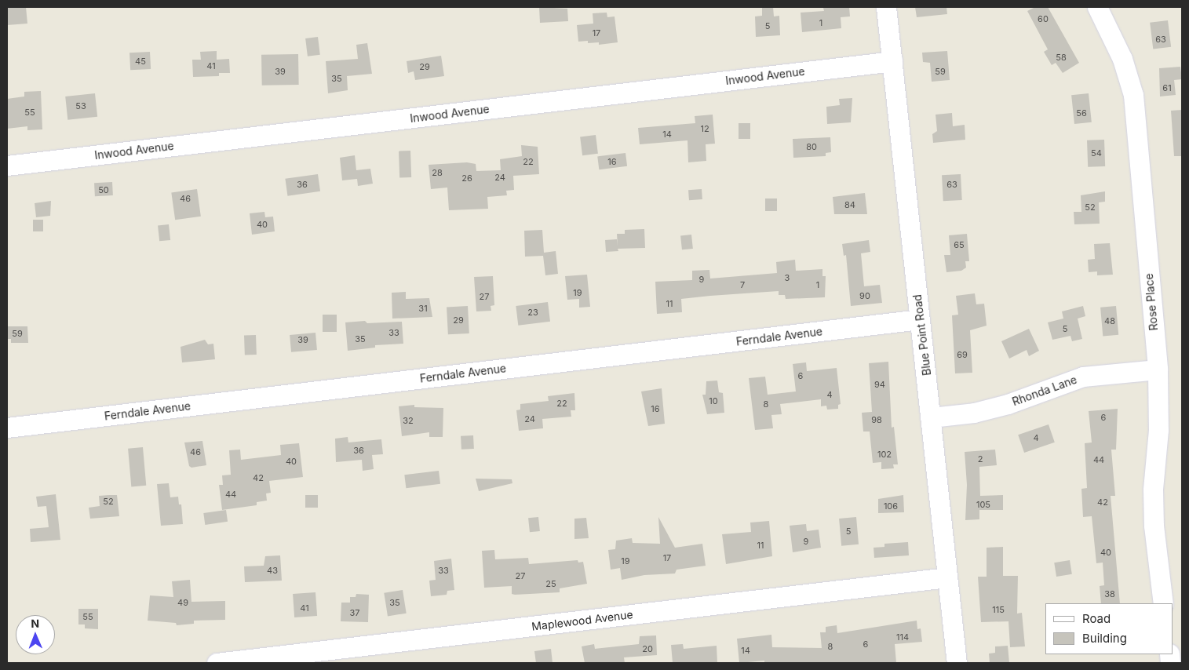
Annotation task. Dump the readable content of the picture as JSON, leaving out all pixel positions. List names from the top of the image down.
{
  "streets": {
    "street": [
      "Inwood Avenue",
      "Rose Place",
      "Blue Point Road",
      "Ferndale Avenue",
      "Rhonda Lane",
      "Maplewood Avenue"
    ]
  },
  "crossings": [
    ["Inwood Avenue", "Blue Point Road"],
    ["Rose Place", "Rhonda Lane"],
    ["Blue Point Road", "Ferndale Avenue"],
    ["Blue Point Road", "Rhonda Lane"],
    ["Blue Point Road", "Maplewood Avenue"]
  ],
  "house_numbers": [
    "60",
    "1",
    "5",
    "17",
    "63",
    "58",
    "45",
    "41",
    "29",
    "39",
    "59",
    "35",
    "61",
    "53",
    "55",
    "56",
    "12",
    "14",
    "80",
    "54",
    "22",
    "16",
    "28",
    "24",
    "26",
    "36",
    "63",
    "50",
    "46",
    "84",
    "52",
    "40",
    "65",
    "3",
    "9",
    "7",
    "1",
    "19",
    "90",
    "27",
    "11",
    "31",
    "23",
    "29",
    "48",
    "5",
    "33",
    "59",
    "35",
    "39",
    "69",
    "6",
    "94",
    "4",
    "10",
    "22",
    "8",
    "16",
    "6",
    "24",
    "98",
    "32",
    "4",
    "36",
    "46",
    "102",
    "2",
    "44",
    "40",
    "42",
    "44",
    "52",
    "42",
    "105",
    "106",
    "5",
    "9",
    "11",
    "40",
    "17",
    "19",
    "43",
    "33",
    "27",
    "25",
    "38",
    "49",
    "35",
    "41",
    "115",
    "37",
    "55",
    "114",
    "6",
    "8",
    "20",
    "14"
  ],
  "legend": ["Road", "Building"],
  "north": "top"
}
